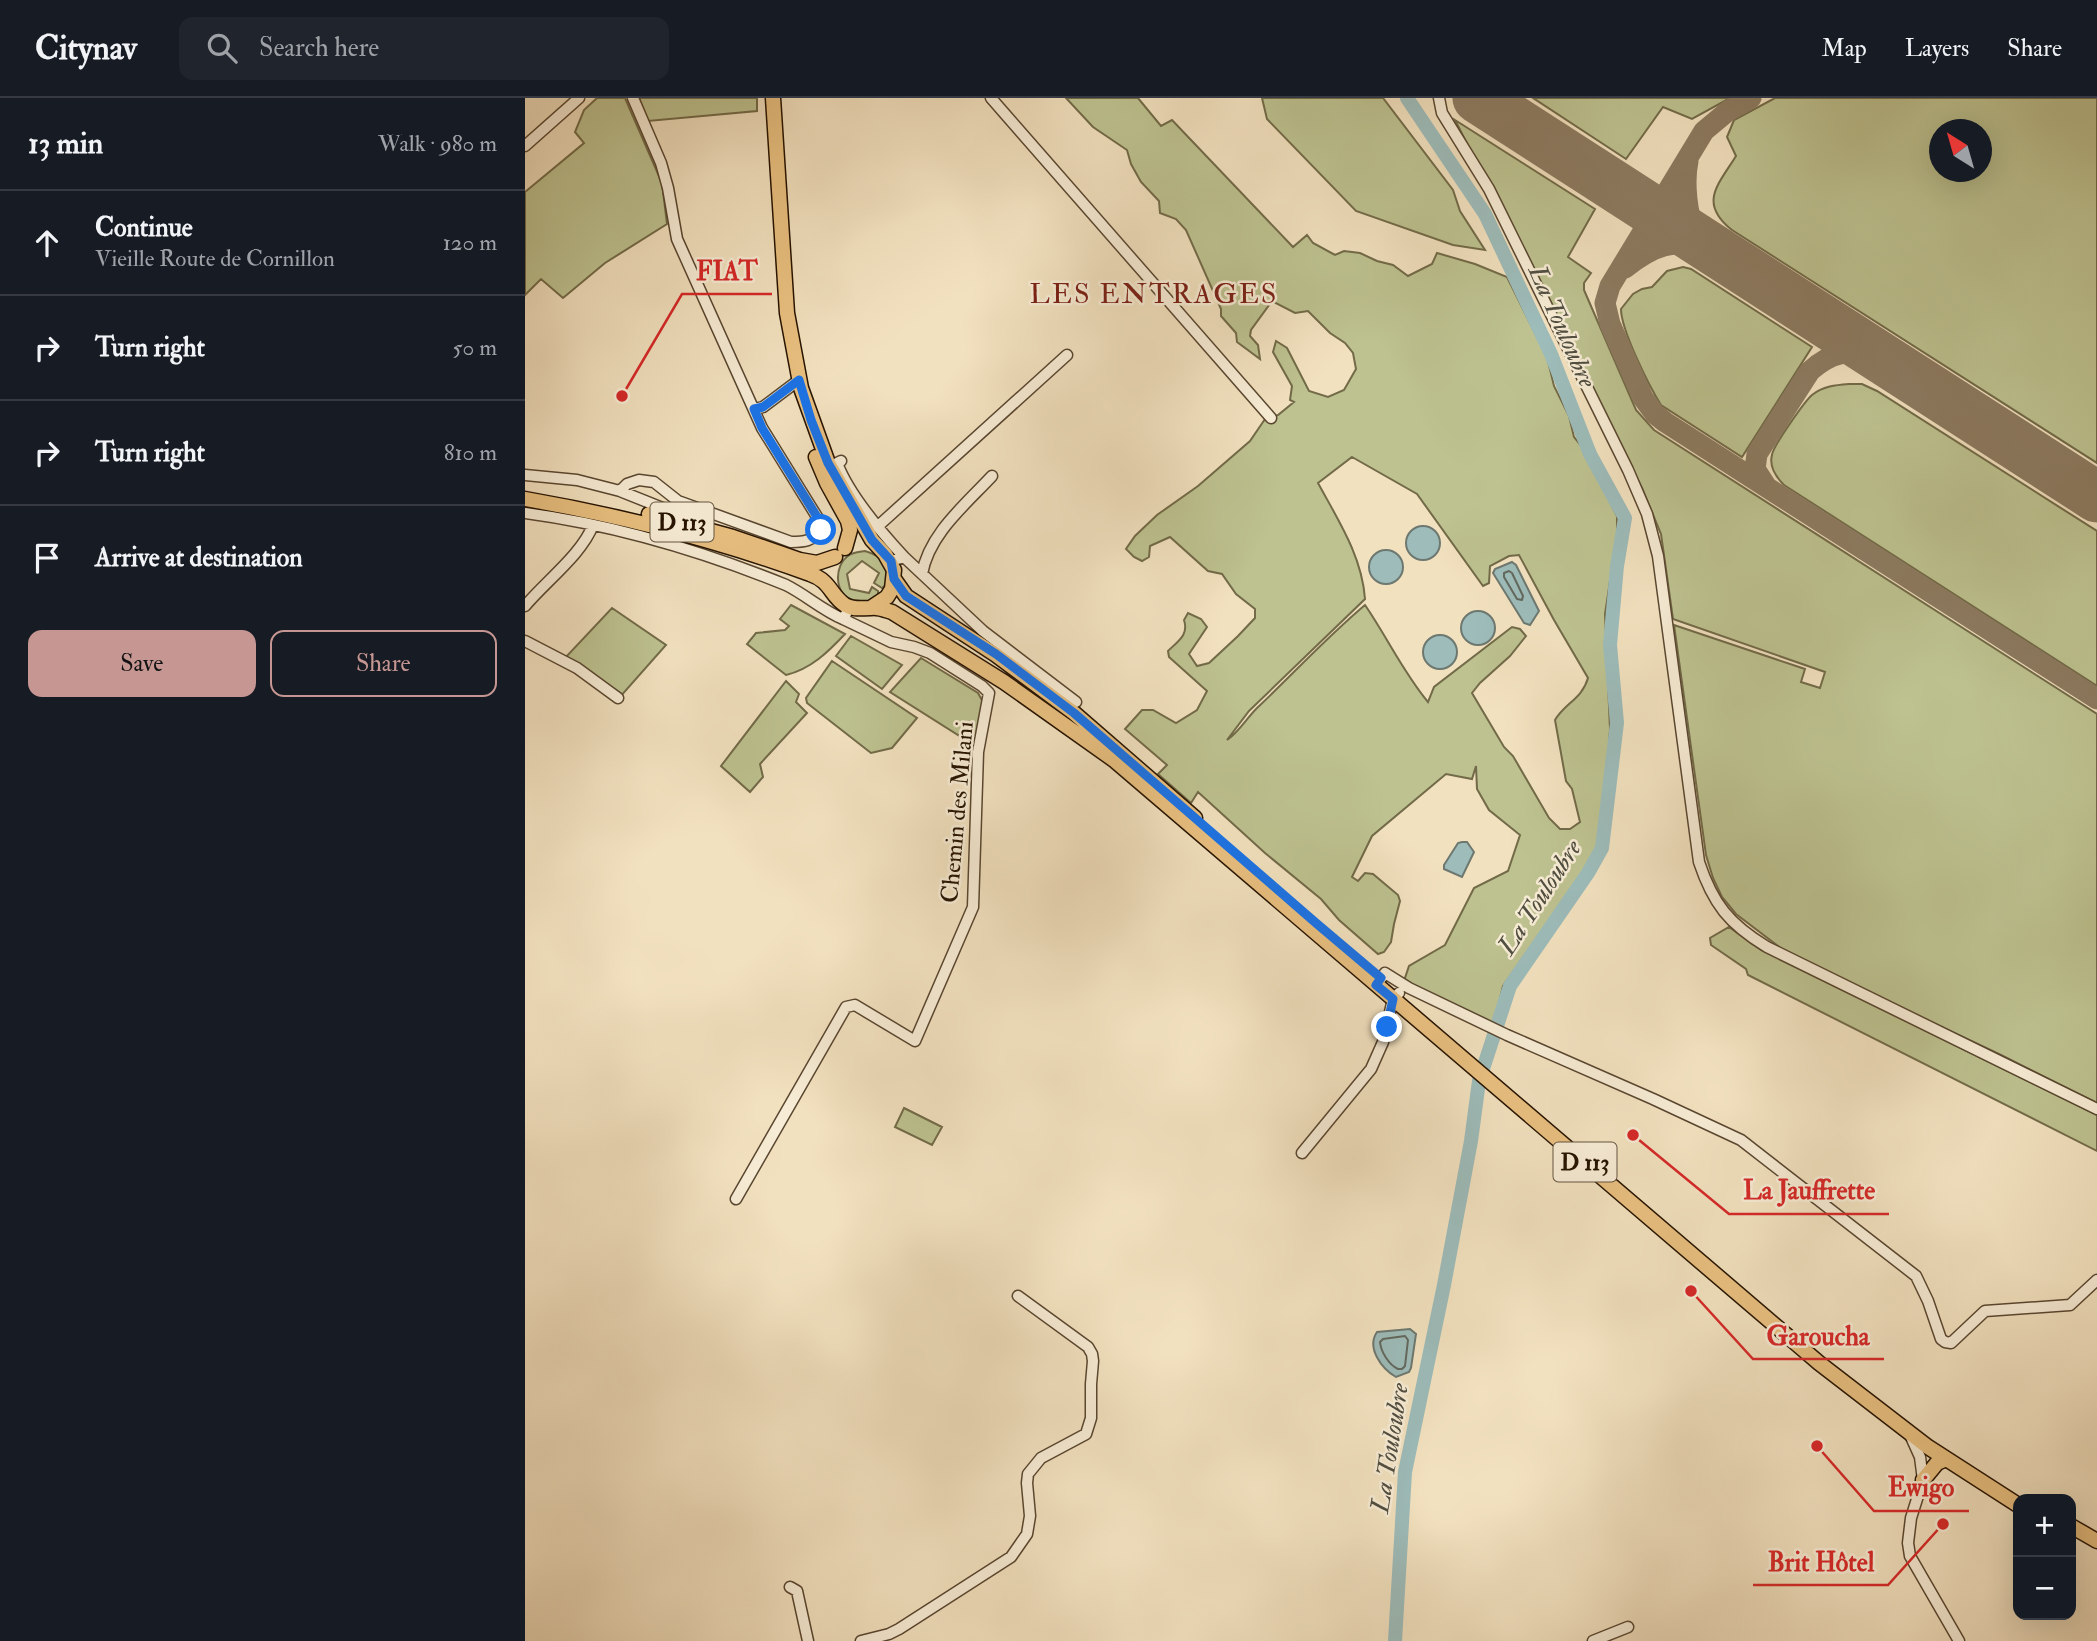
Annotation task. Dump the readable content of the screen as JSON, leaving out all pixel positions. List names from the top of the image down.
{
  "streets": {
    "main road": ["D 113"],
    "street": ["Chemin des Milani"]
  },
  "crossings": [
    ["D 113", "Chemin des Milani"]
  ],
  "districts": ["LES ENTRAGES"],
  "water": ["La Touloubre"],
  "places": [
    "FIAT",
    "La Jauffrette",
    "Garoucha",
    "Ewigo",
    "Brit Hôtel"
  ],
  "north": "top left",
  "page": {
    "header": "Citynav",
    "search": "Search here",
    "nav": ["Map", "Layers", "Share"],
    "heading": ["13 min", "Walk · 980 m"],
    "list": [
      ["Continue", "Vieille Route de Cornillon", "120 m"],
      ["Turn right", "50 m"],
      ["Turn right", "810 m"],
      "Arrive at destination"
    ],
    "buttons": ["Save", "Share"],
    "map_buttons": ["+", "−"]
  }
}
